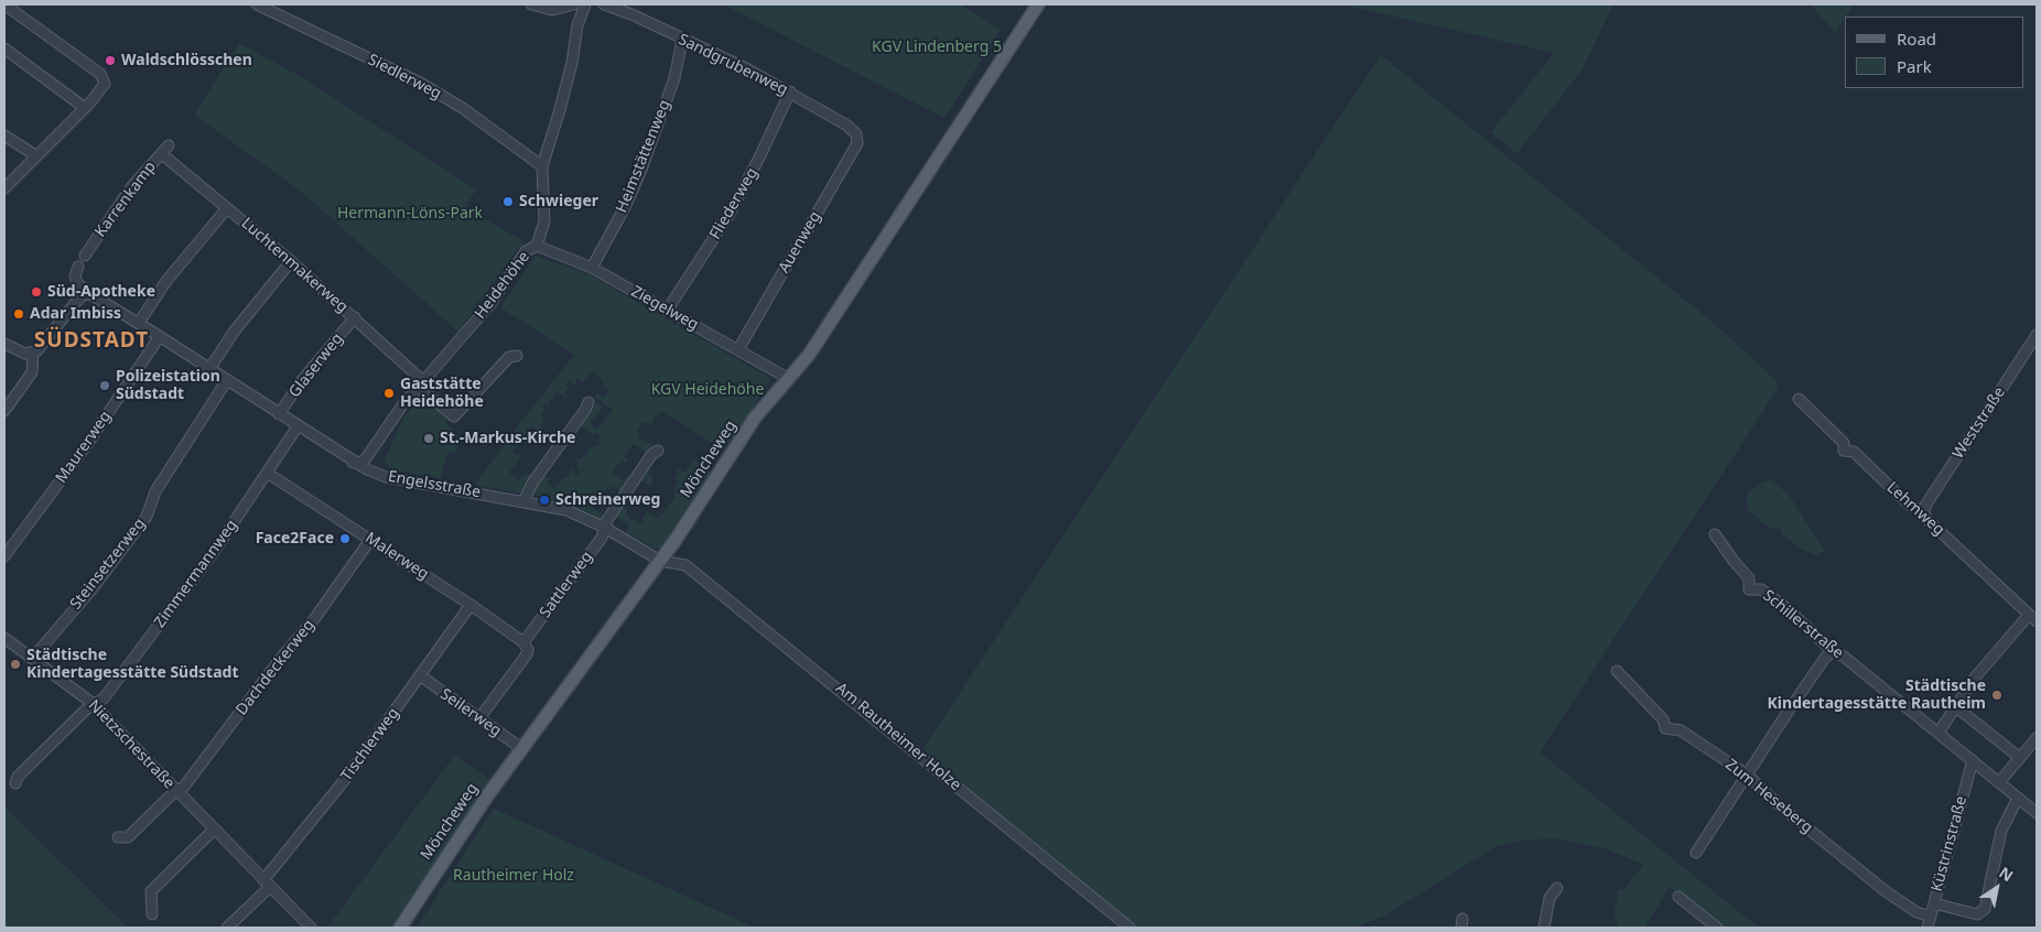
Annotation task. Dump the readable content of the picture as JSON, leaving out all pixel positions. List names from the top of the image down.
{
  "streets": {
    "main road": ["Möncheweg"],
    "street": [
      "Sandgrubenweg",
      "Siedlerweg",
      "Heimstättenweg",
      "Karrenkamp",
      "Fliederweg",
      "Auenweg",
      "Luchtenmakerweg",
      "Heidehöhe",
      "Ziegelweg",
      "Glaserweg",
      "Weststraße",
      "Maurerweg",
      "Engelsstraße",
      "Lehmweg",
      "Malerweg",
      "Steinsetzerweg",
      "Zimmermannweg",
      "Sattlerweg",
      "Schillerstraße",
      "Dachdeckerweg",
      "Seilerweg",
      "Am Rautheimer Holze",
      "Nietzschestraße",
      "Tischlerweg",
      "Zum Heseberg",
      "Küstrinstraße"
    ]
  },
  "crossings": [
    ["Sandgrubenweg", "Heimstättenweg"],
    ["Sandgrubenweg", "Fliederweg"],
    ["Sandgrubenweg", "Auenweg"],
    ["Siedlerweg", "Heidehöhe"],
    ["Heimstättenweg", "Ziegelweg"],
    ["Karrenkamp", "Luchtenmakerweg"],
    ["Fliederweg", "Ziegelweg"],
    ["Auenweg", "Ziegelweg"],
    ["Luchtenmakerweg", "Heidehöhe"],
    ["Luchtenmakerweg", "Glaserweg"],
    ["Heidehöhe", "Ziegelweg"],
    ["Heidehöhe", "Engelsstraße"],
    ["Ziegelweg", "Möncheweg"],
    ["Glaserweg", "Engelsstraße"],
    ["Weststraße", "Lehmweg"],
    ["Maurerweg", "Engelsstraße"],
    ["Möncheweg", "Engelsstraße"],
    ["Möncheweg", "Seilerweg"],
    ["Möncheweg", "Am Rautheimer Holze"],
    ["Engelsstraße", "Steinsetzerweg"],
    ["Engelsstraße", "Zimmermannweg"],
    ["Engelsstraße", "Sattlerweg"],
    ["Engelsstraße", "Am Rautheimer Holze"],
    ["Malerweg", "Zimmermannweg"],
    ["Malerweg", "Sattlerweg"],
    ["Malerweg", "Dachdeckerweg"],
    ["Malerweg", "Tischlerweg"],
    ["Steinsetzerweg", "Nietzschestraße"],
    ["Zimmermannweg", "Nietzschestraße"],
    ["Sattlerweg", "Seilerweg"],
    ["Schillerstraße", "Küstrinstraße"],
    ["Dachdeckerweg", "Nietzschestraße"],
    ["Seilerweg", "Tischlerweg"],
    ["Nietzschestraße", "Tischlerweg"],
    ["Zum Heseberg", "Küstrinstraße"]
  ],
  "districts": ["SÜDSTADT"],
  "parks": [
    "KGV Lindenberg 5",
    "Hermann-Löns-Park",
    "KGV Heidehöhe",
    "Rautheimer Holz"
  ],
  "places": [
    "Waldschlösschen",
    "Schwieger",
    "Süd-Apotheke",
    "Adar Imbiss",
    "Polizeistation Südstadt",
    "Gaststätte Heidehöhe",
    "St.-Markus-Kirche",
    "Schreinerweg",
    "Face2Face",
    "Städtische Kindertagesstätte Südstadt",
    "Städtische Kindertagesstätte Rautheim"
  ],
  "legend": ["Road", "Park"],
  "north": "top right"
}
